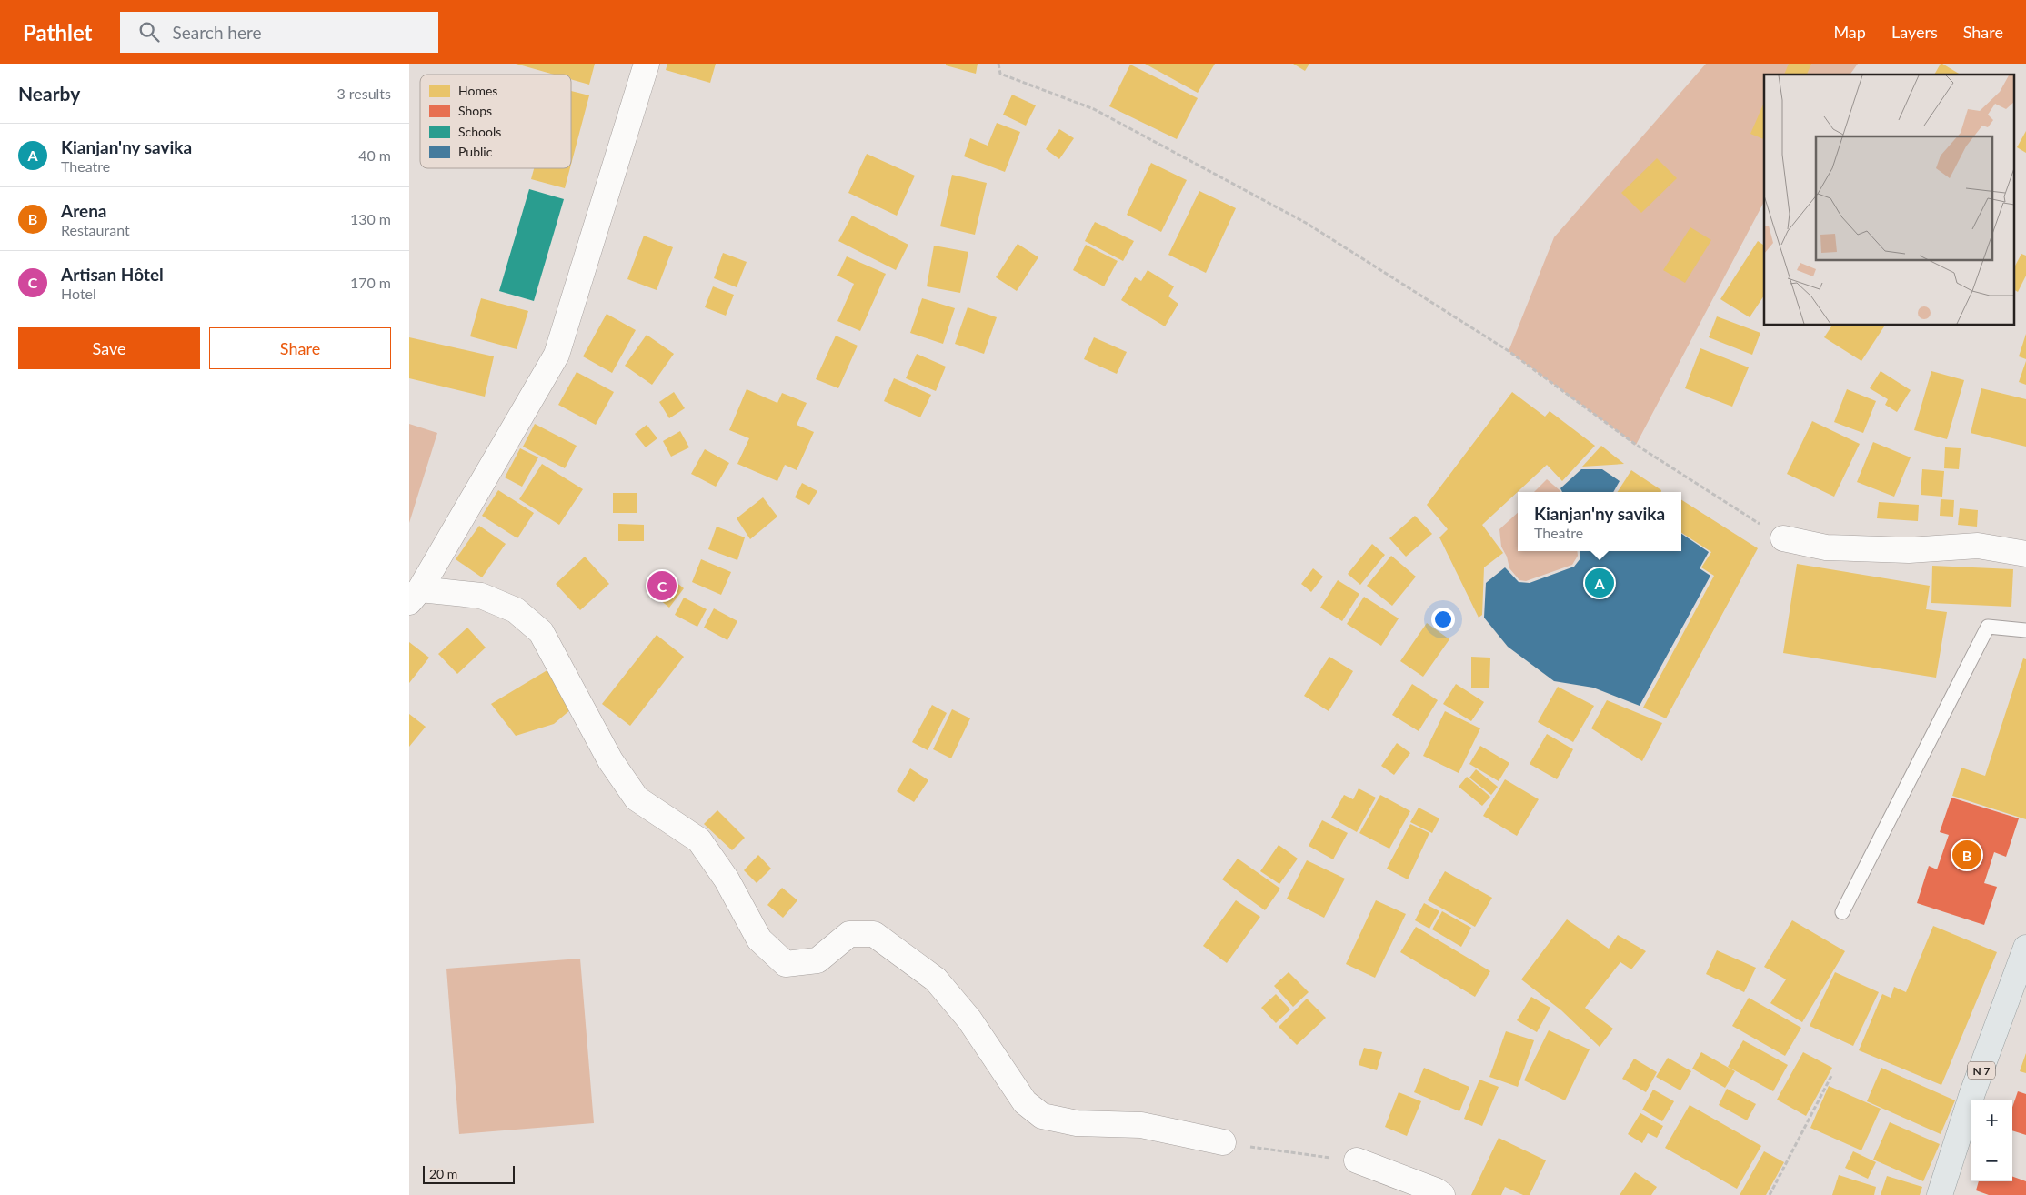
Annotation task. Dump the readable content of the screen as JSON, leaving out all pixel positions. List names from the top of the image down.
{
  "streets": {
    "main road": ["N 7"]
  },
  "legend": [
    "Homes",
    "Shops",
    "Schools",
    "Public"
  ],
  "scale_bar": "20 m",
  "page": {
    "header": "Pathlet",
    "search": "Search here",
    "nav": ["Map", "Layers", "Share"],
    "heading": ["Nearby", "3 results"],
    "list": [
      {
        "mark": "A",
        "name": "Kianjan'ny savika",
        "note": "Theatre",
        "value": "40 m"
      },
      {
        "mark": "B",
        "name": "Arena",
        "note": "Restaurant",
        "value": "130 m"
      },
      {
        "mark": "C",
        "name": "Artisan Hôtel",
        "note": "Hotel",
        "value": "170 m"
      }
    ],
    "buttons": ["Save", "Share"],
    "popup": ["Kianjan'ny savika", "Theatre"],
    "pins": ["A", "C", "B"],
    "map_buttons": ["+", "−"],
    "scale": "20 m"
  }
}
